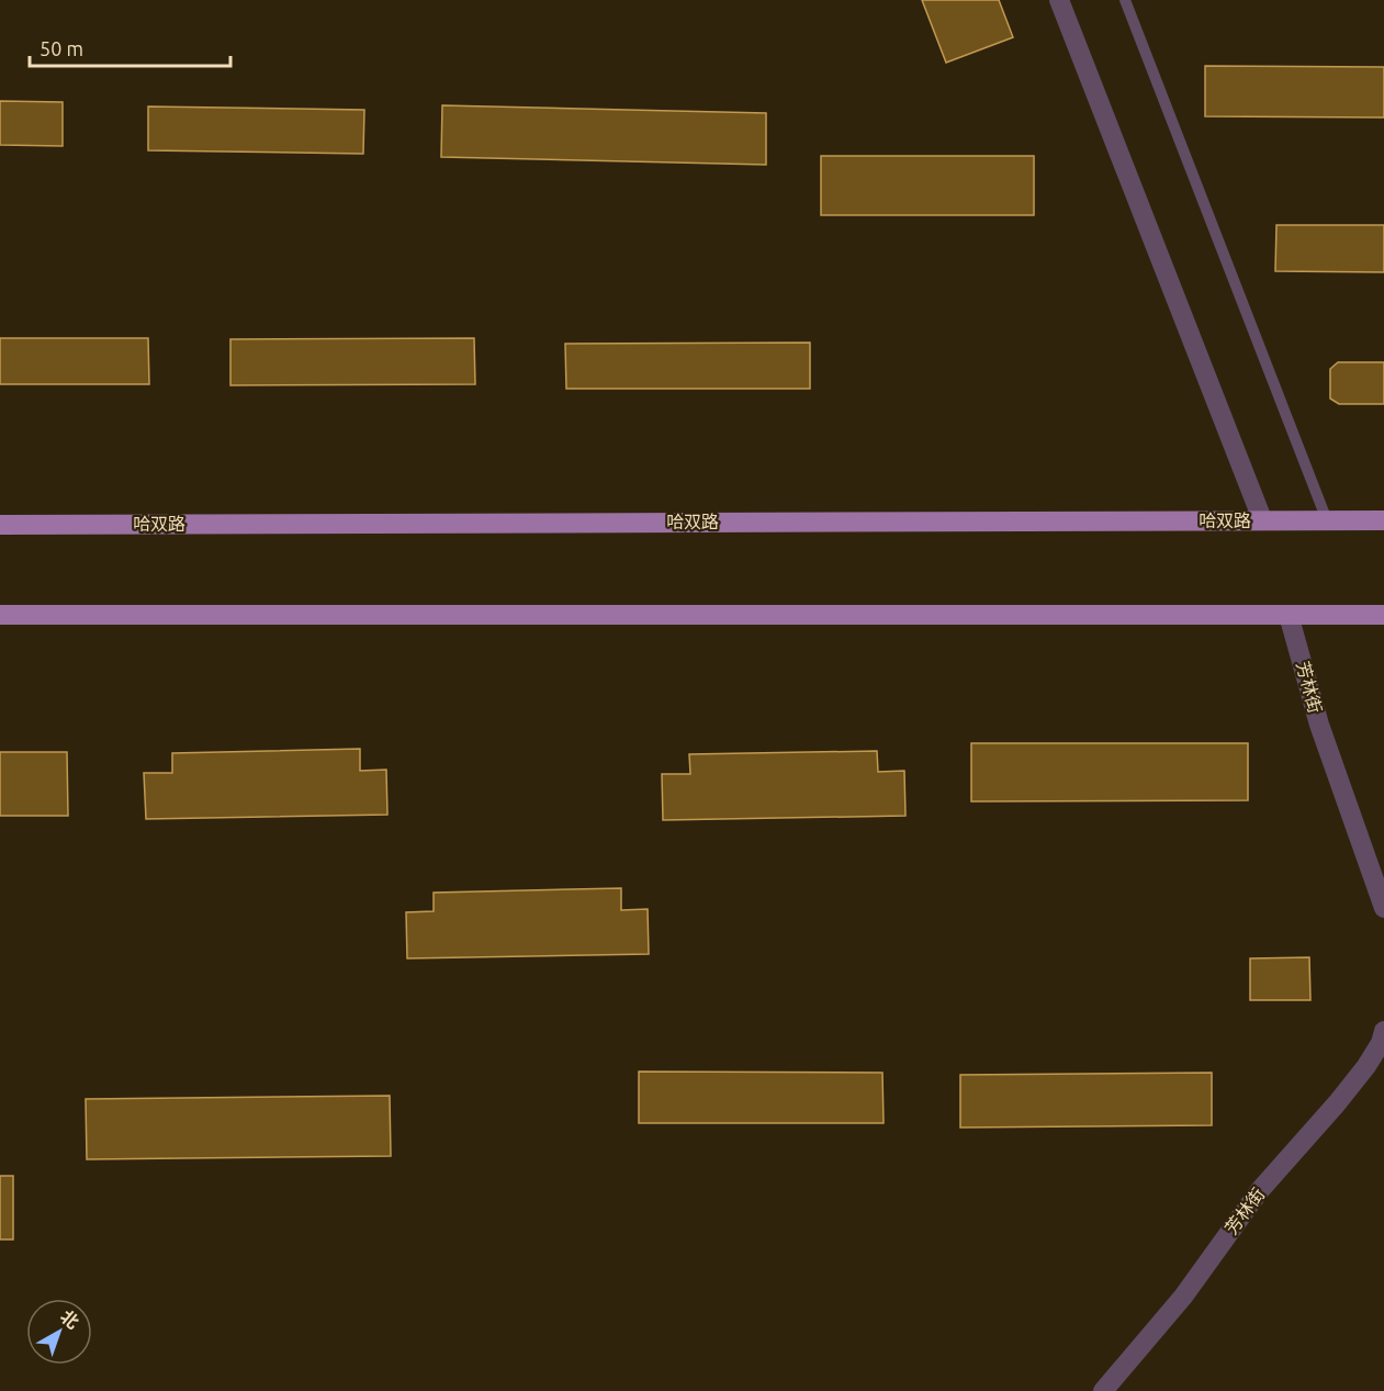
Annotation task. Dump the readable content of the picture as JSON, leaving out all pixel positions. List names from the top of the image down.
{
  "streets": {
    "main road": ["哈双路"],
    "street": ["芳林街"]
  },
  "scale_bar": "50 m",
  "north": "top right"
}
